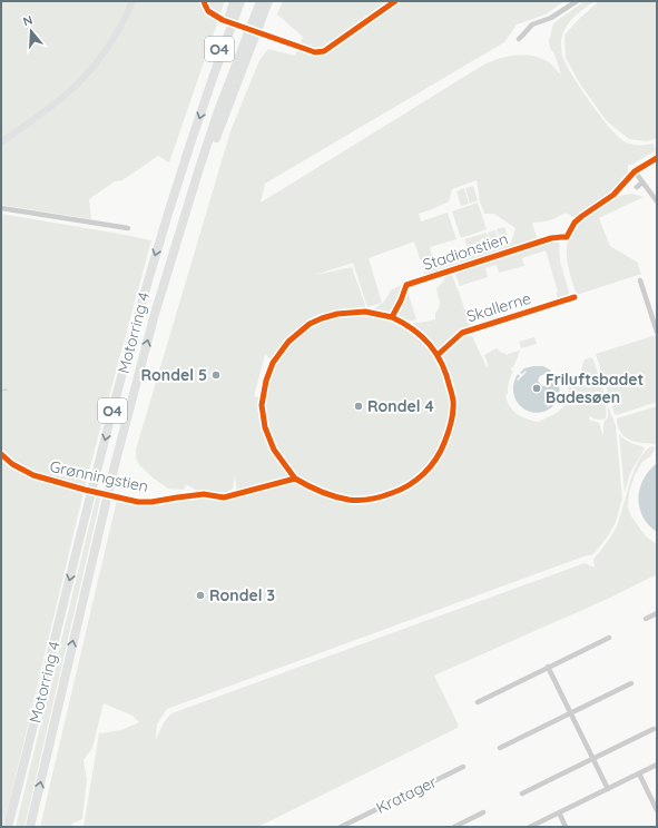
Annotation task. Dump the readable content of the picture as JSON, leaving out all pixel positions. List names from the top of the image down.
{
  "streets": {
    "highway": ["O4", "Motorring 4"],
    "street": ["Kratager"],
    "cycle path": ["Stadionstien", "Skallerne"]
  },
  "crossings": [
    ["O4", "Motorring 4"]
  ],
  "places": [
    "Rondel 5",
    "Friluftsbadet Badesøen",
    "Rondel 4",
    "Rondel 3"
  ],
  "north": "top"
}
